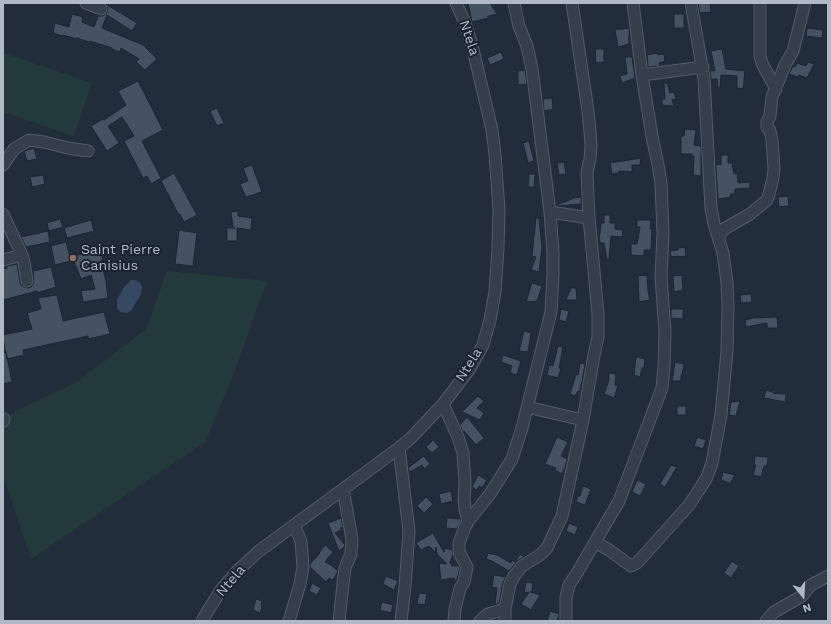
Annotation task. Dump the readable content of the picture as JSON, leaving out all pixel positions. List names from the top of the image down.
{
  "streets": {
    "street": ["Ntela"]
  },
  "places": ["Saint Pierre Canisius"],
  "north": "bottom"
}
